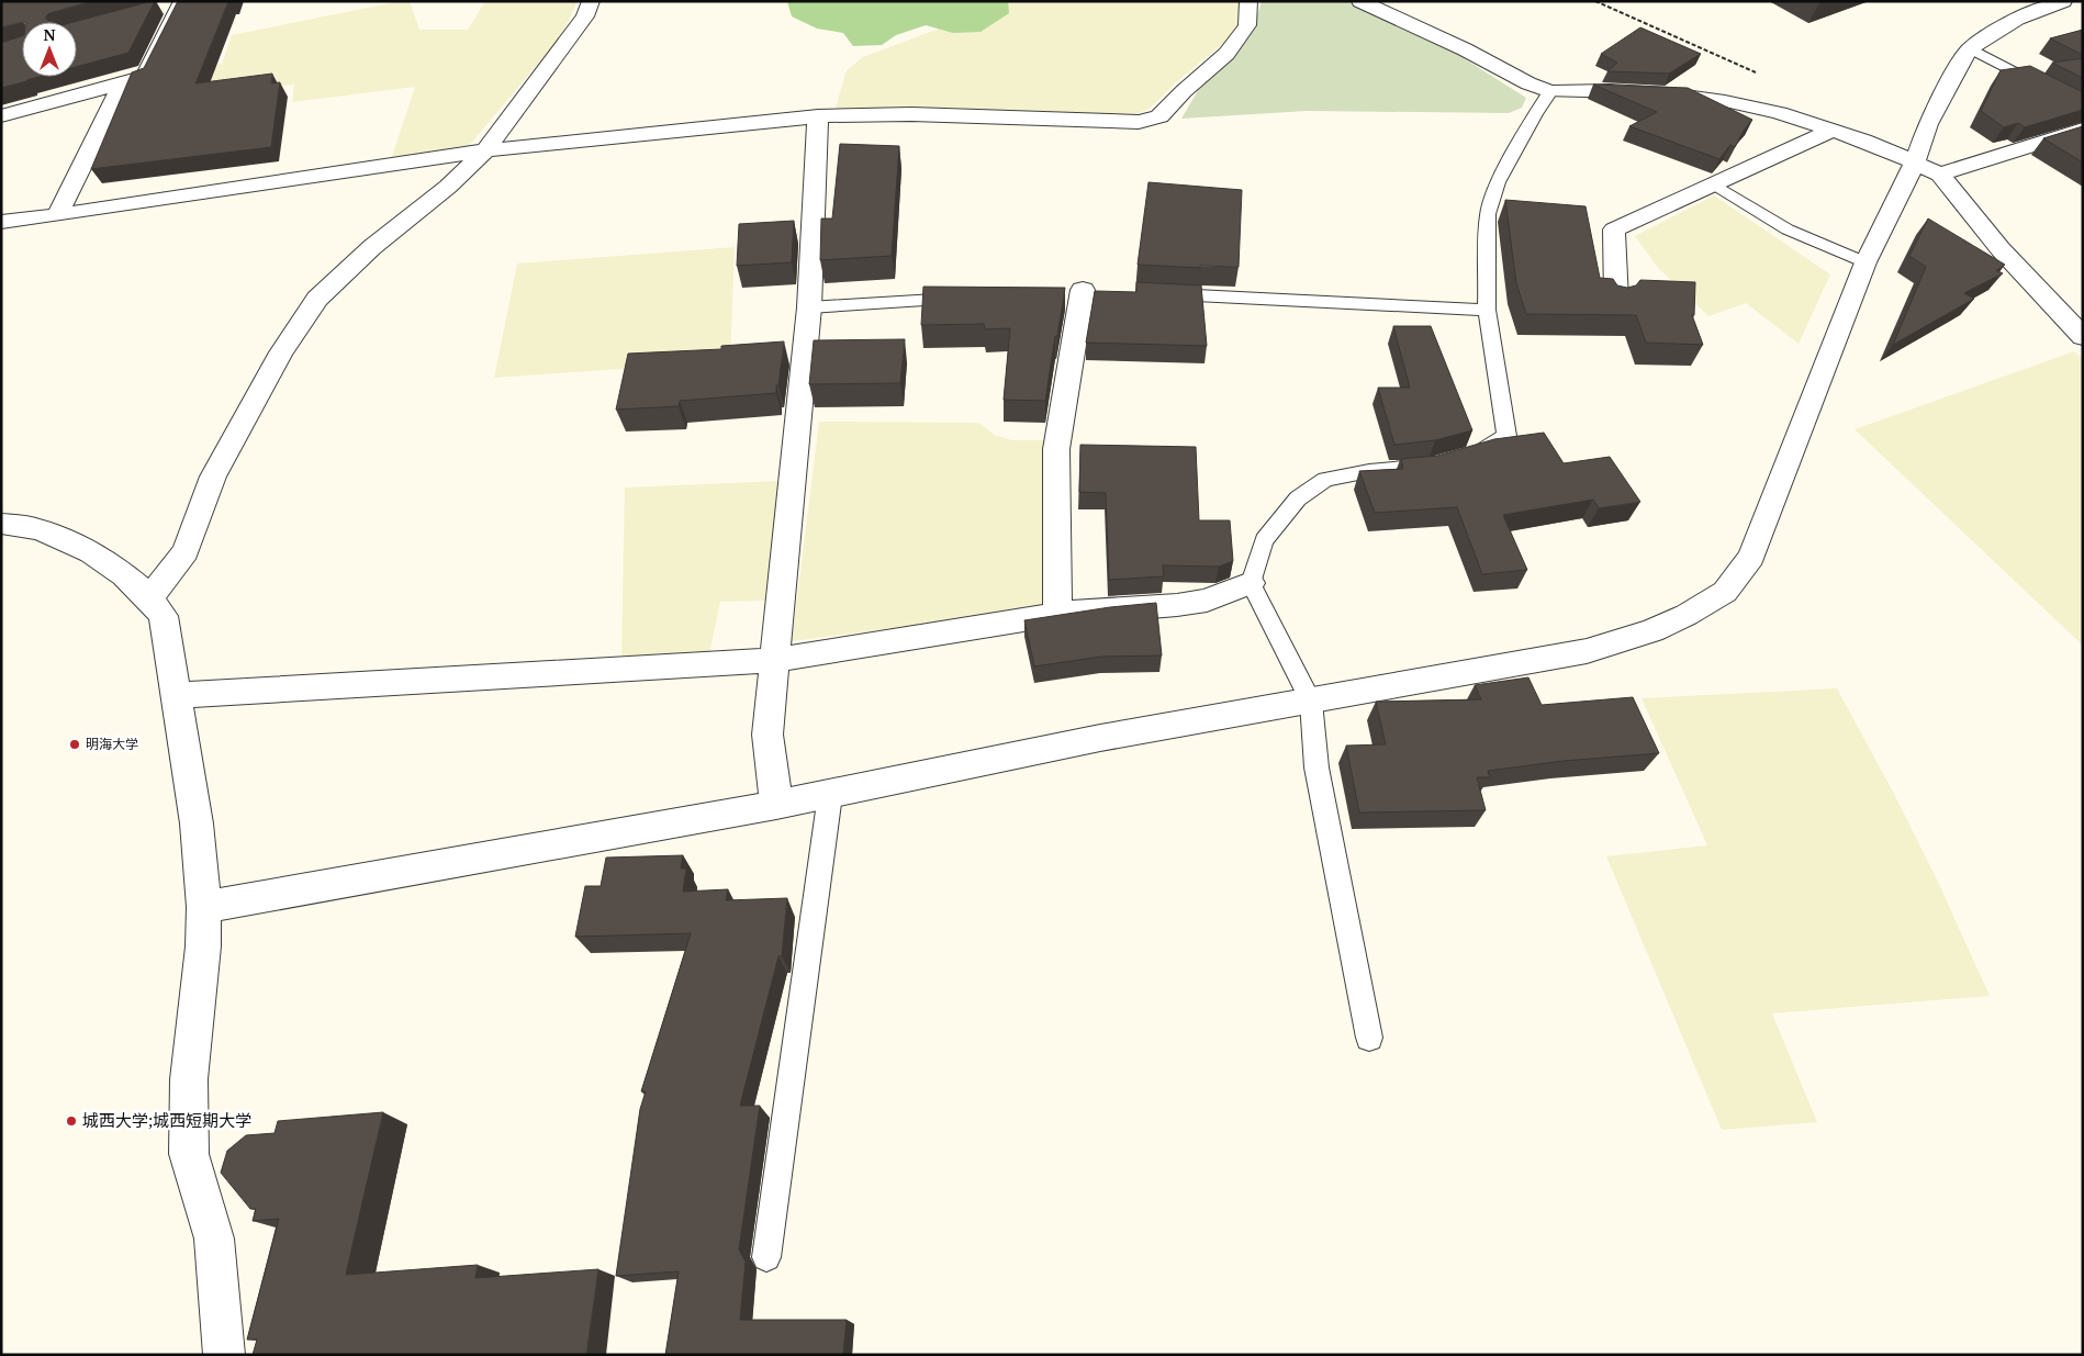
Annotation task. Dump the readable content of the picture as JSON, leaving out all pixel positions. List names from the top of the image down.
{
  "places": ["明海大学", "城西大学;城西短期大学"],
  "north": "top"
}
